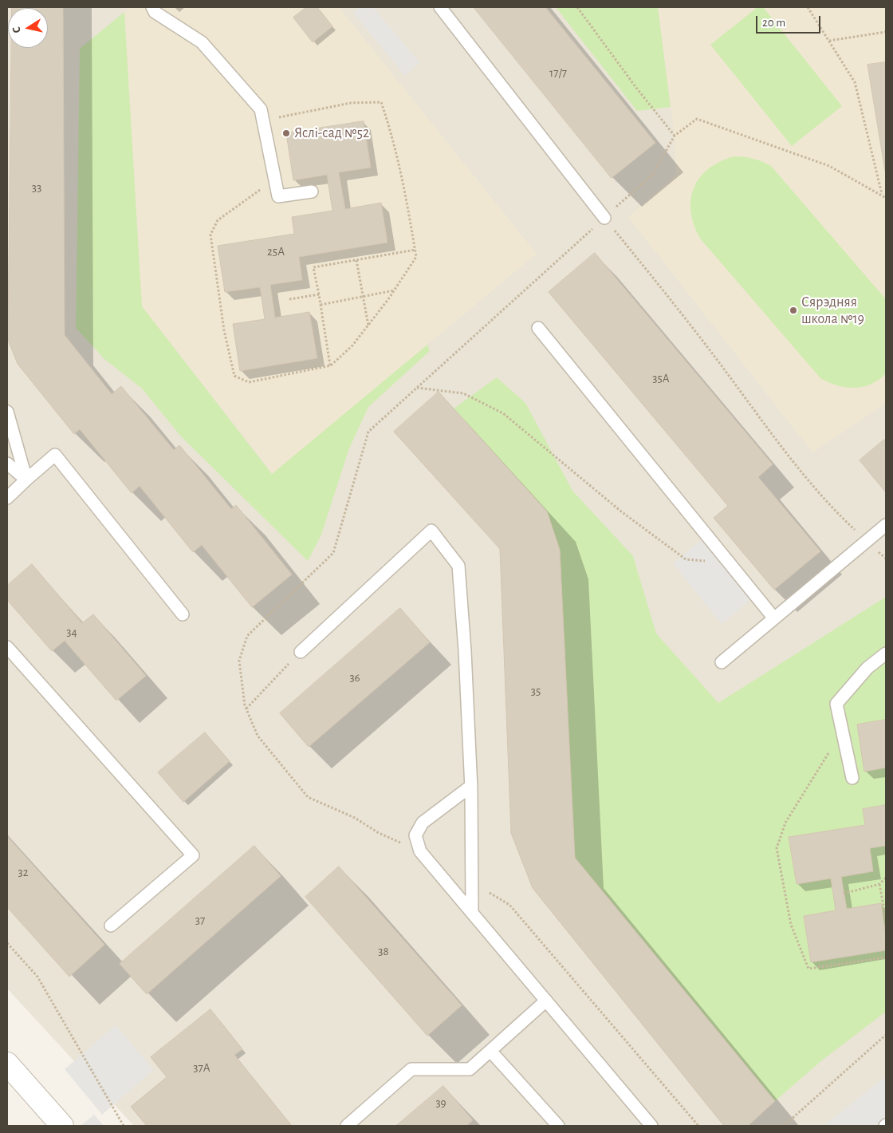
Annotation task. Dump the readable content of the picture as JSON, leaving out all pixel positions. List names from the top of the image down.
{
  "places": ["Яслі-сад №52", "Сярэдняя школа №19"],
  "house_numbers": [
    "17/7",
    "33",
    "25А",
    "35А",
    "34",
    "36",
    "35",
    "32",
    "37",
    "38",
    "37А",
    "39"
  ],
  "scale_bar": "20 m",
  "north": "left"
}
